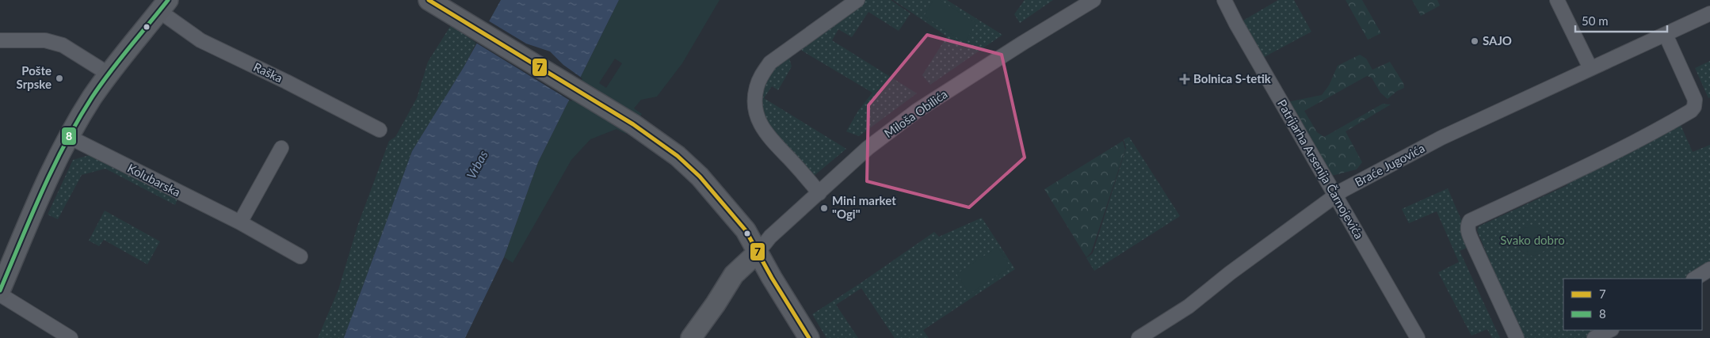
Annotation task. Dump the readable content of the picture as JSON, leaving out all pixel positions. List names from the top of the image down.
{
  "streets": {
    "street": [
      "Raška",
      "Miloša Obilića",
      "Braće Jugovića",
      "Patrijarha Arsenija Čarnojevića",
      "Kolubarska"
    ]
  },
  "crossings": [
    ["Braće Jugovića", "Patrijarha Arsenija Čarnojevića"]
  ],
  "water": ["Vrbas"],
  "parks": ["Svako dobro"],
  "places": {
    "other": ["SAJO", "Pošte Srpske", "Mini market \"Ogi\""],
    "health": ["Bolnica S-tetik"]
  },
  "lines": ["transit line 7", "transit line 8"],
  "legend": ["7", "8"],
  "scale_bar": "50 m"
}
